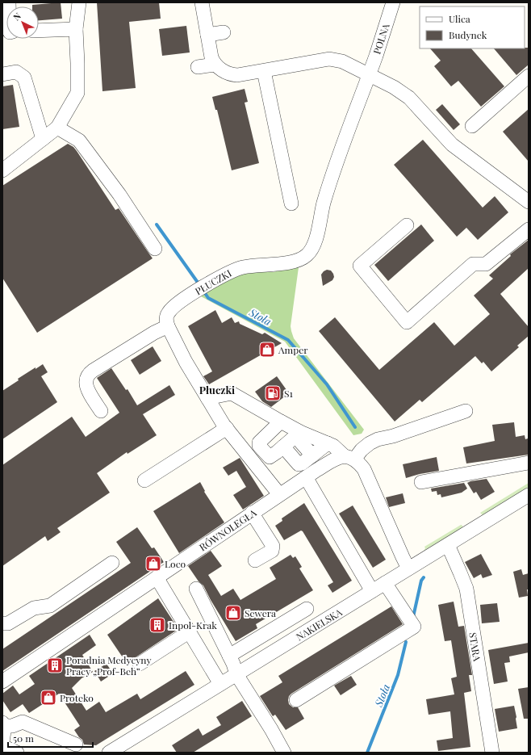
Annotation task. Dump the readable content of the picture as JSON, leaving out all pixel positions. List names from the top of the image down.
{
  "streets": {
    "street": [
      "POLNA",
      "PŁUCZKI",
      "RÓWNOLEGŁA",
      "NAKIELSKA",
      "STARA"
    ]
  },
  "crossings": [
    ["POLNA", "PŁUCZKI"],
    ["NAKIELSKA", "STARA"]
  ],
  "districts": ["Płuczki"],
  "water": ["Stoła"],
  "places": {
    "shop": [
      "Amper",
      "Loco",
      "Sewera",
      "Proteko"
    ],
    "fuel station": ["S1"],
    "building": ["Inpol-Krak", "Poradnia Medycyny Pracy „Prof-Beh”"]
  },
  "legend": ["Ulica", "Budynek"],
  "scale_bar": "50 m",
  "north": "top left"
}
